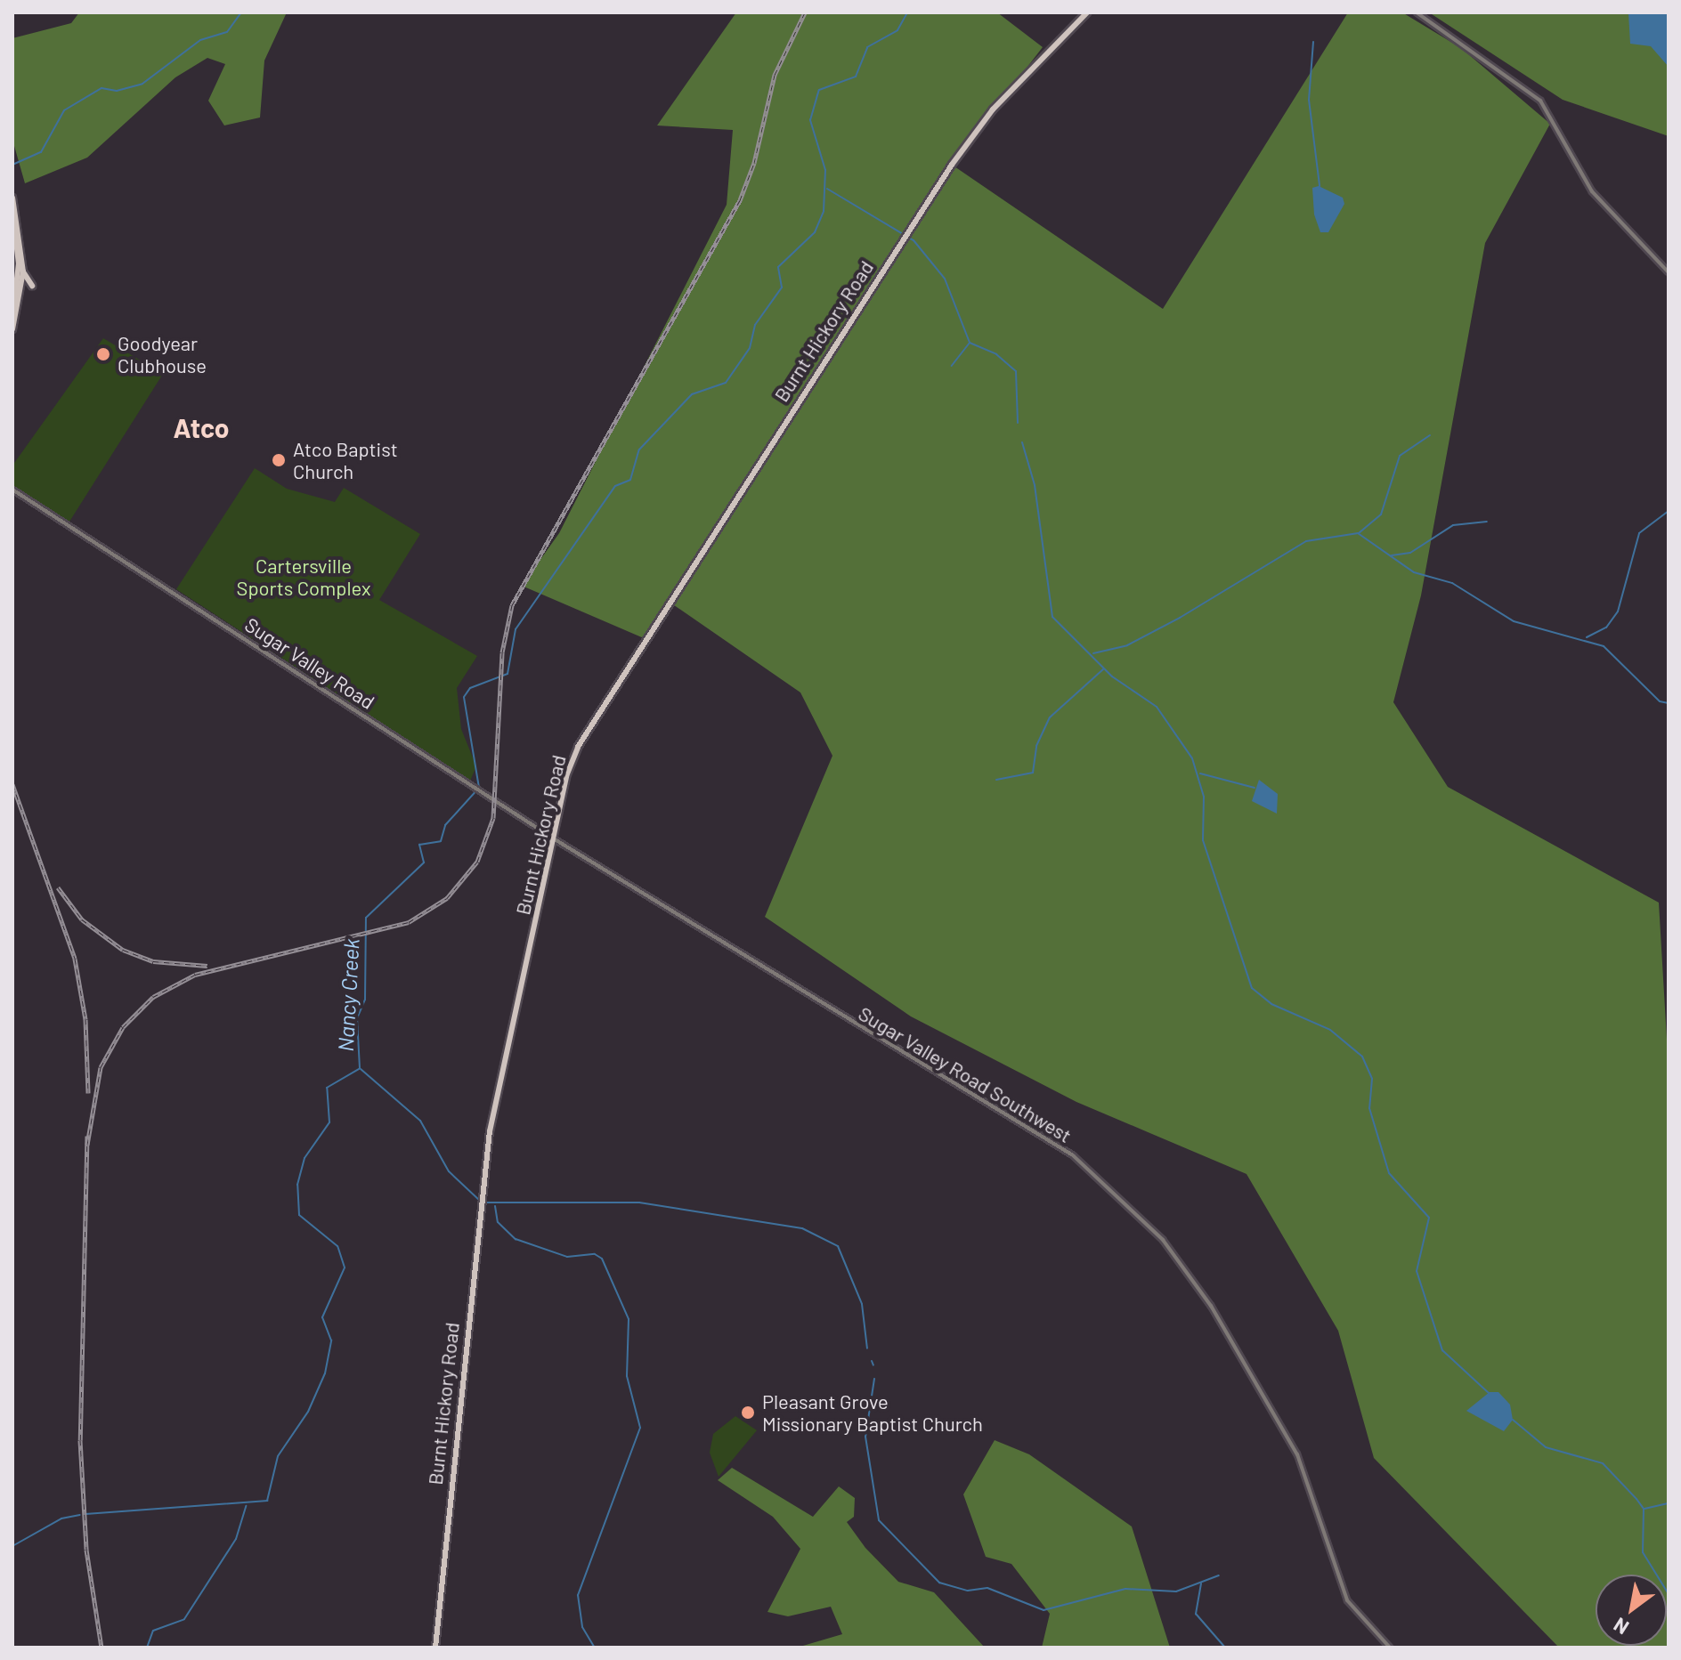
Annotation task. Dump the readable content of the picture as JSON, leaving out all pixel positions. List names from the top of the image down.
{
  "streets": {
    "main road": ["Burnt Hickory Road"],
    "street": ["Sugar Valley Road", "Sugar Valley Road Southwest"]
  },
  "crossings": [
    ["Burnt Hickory Road", "Sugar Valley Road"],
    ["Burnt Hickory Road", "Sugar Valley Road Southwest"],
    ["Sugar Valley Road", "Sugar Valley Road Southwest"]
  ],
  "districts": ["Atco"],
  "water": ["Nancy Creek"],
  "parks": ["Cartersville Sports Complex"],
  "places": ["Goodyear Clubhouse", "Atco Baptist Church", "Pleasant Grove Missionary Baptist Church"],
  "north": "bottom left"
}
